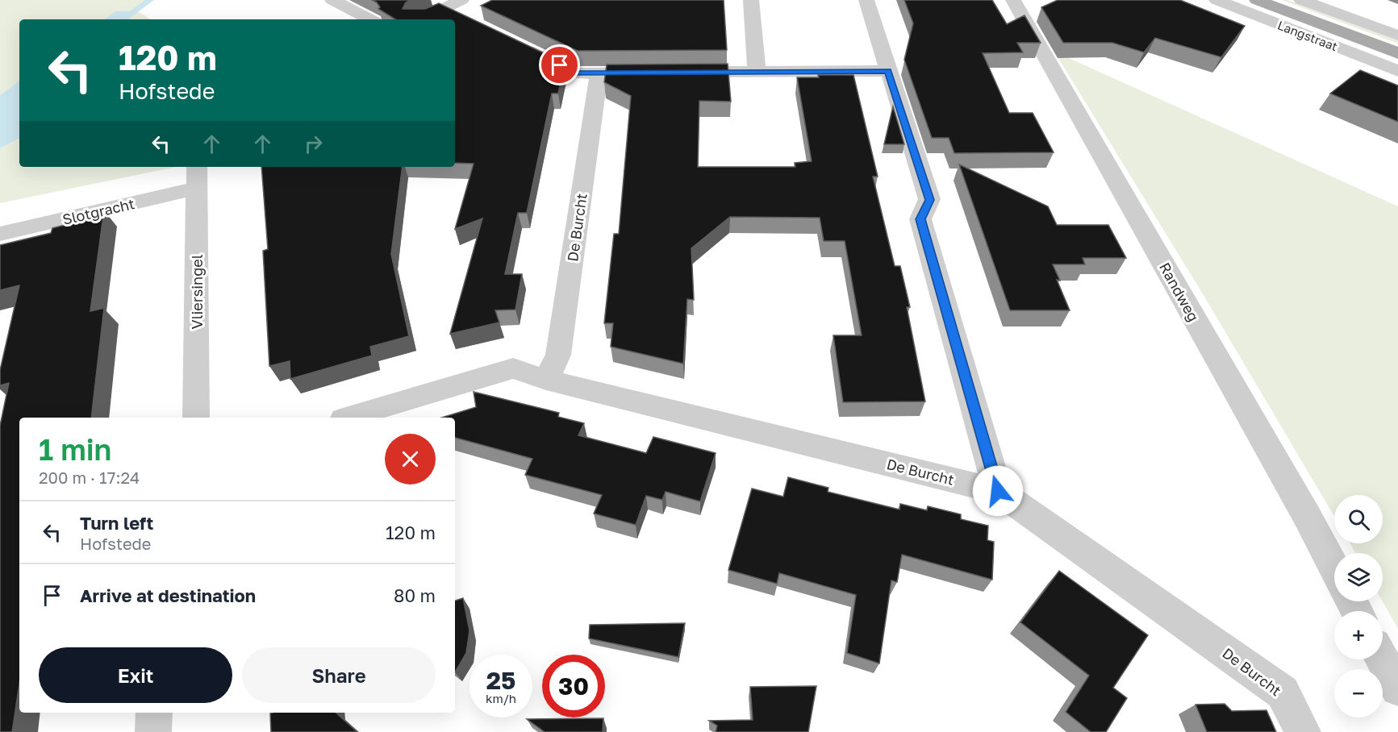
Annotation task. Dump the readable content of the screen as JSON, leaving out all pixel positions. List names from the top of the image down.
{
  "streets": {
    "main road": ["Langstraat"],
    "street": [
      "Slotgracht",
      "De Burcht",
      "Vliersingel",
      "Randweg"
    ]
  },
  "crossings": [
    ["Slotgracht", "Vliersingel"]
  ],
  "page": {
    "turn": ["120 m", "Hofstede"],
    "heading": ["1 min", "200 m · 17:24"],
    "map_buttons": ["+", "−"],
    "list": [
      {
        "name": "Turn left",
        "note": "Hofstede",
        "value": "120 m"
      },
      {
        "name": "Arrive at destination",
        "value": "80 m"
      }
    ],
    "buttons": ["Exit", "Share"],
    "speed": "25 km/h",
    "limit": "30"
  }
}
